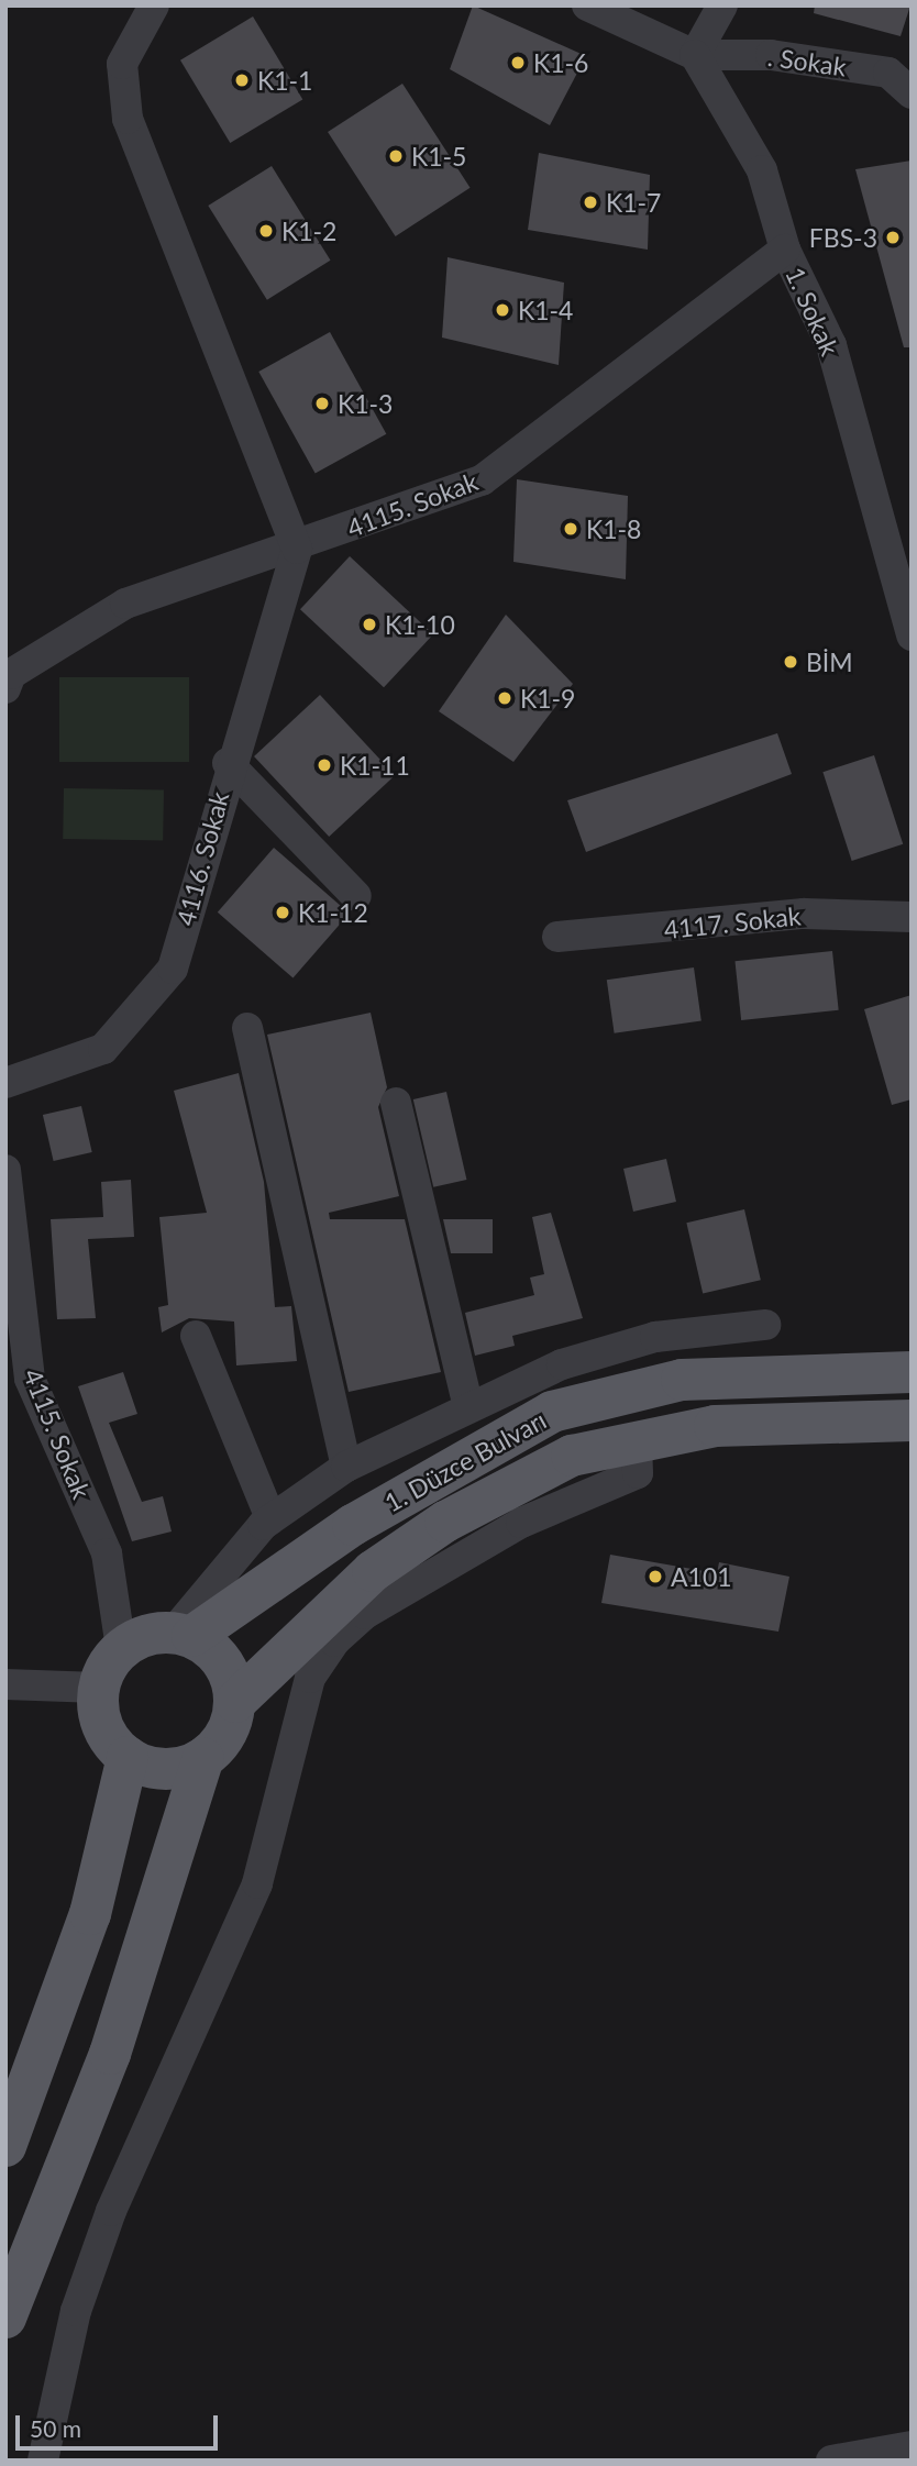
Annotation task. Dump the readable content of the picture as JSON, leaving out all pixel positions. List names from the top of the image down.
{
  "streets": {
    "main road": ["1. Düzce Bulvarı"],
    "street": [
      ". Sokak",
      "1. Sokak",
      "4115. Sokak",
      "4116. Sokak",
      "4117. Sokak"
    ]
  },
  "crossings": [
    [". Sokak", "1. Sokak"],
    ["1. Sokak", "4115. Sokak"],
    ["4115. Sokak", "4116. Sokak"],
    ["4115. Sokak", "1. Düzce Bulvarı"]
  ],
  "places": [
    "K1-6",
    "K1-1",
    "K1-5",
    "K1-7",
    "K1-2",
    "FBS-3",
    "K1-4",
    "K1-3",
    "K1-8",
    "K1-10",
    "BİM",
    "K1-9",
    "K1-11",
    "K1-12",
    "A101"
  ],
  "scale_bar": "50 m"
}
